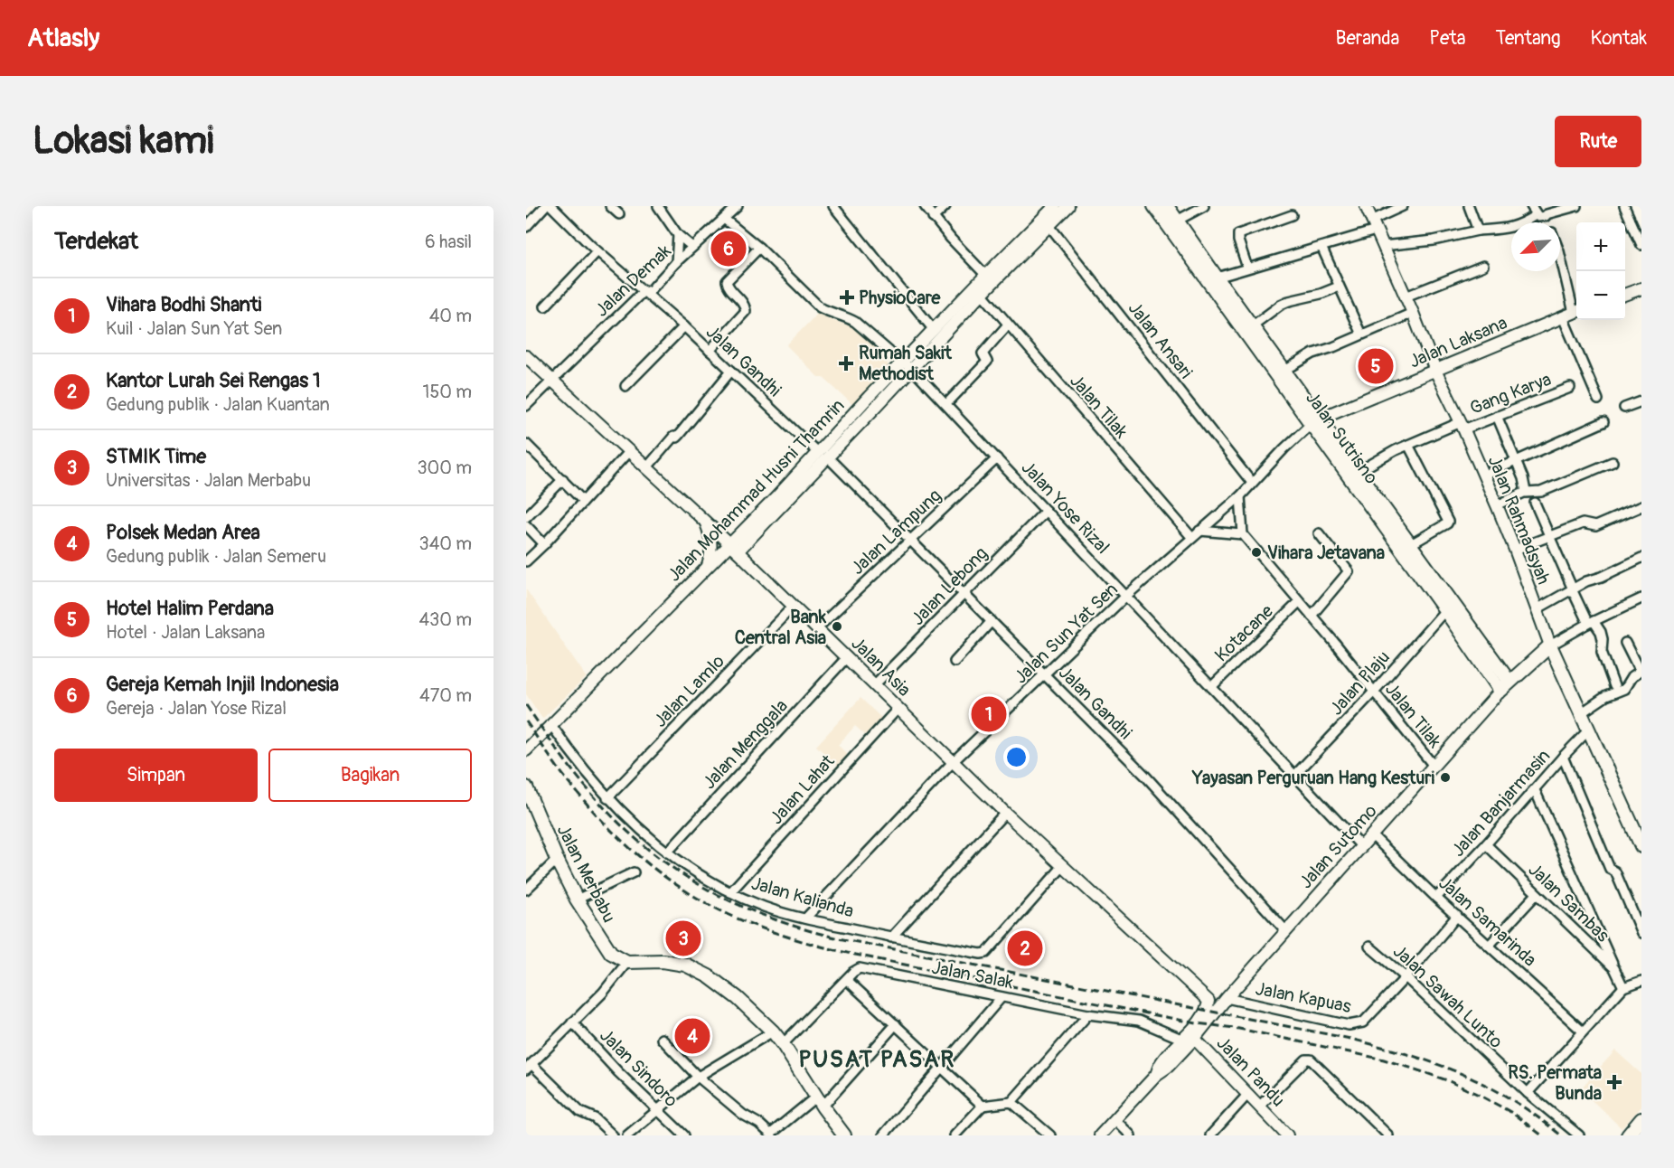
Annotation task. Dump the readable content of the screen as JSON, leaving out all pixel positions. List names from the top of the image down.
{
  "streets": {
    "main road": [
      "Jalan Laksana",
      "Jalan Sutrisno",
      "Jalan Mohammad Husni Thamrin",
      "Jalan Rahmadsyah",
      "Jalan Asia",
      "Jalan Sutomo",
      "Jalan Merbabu",
      "Jalan Pandu"
    ],
    "street": [
      "Jalan Demak",
      "Jalan Ansari",
      "Jalan Gandhi",
      "Gang Karya",
      "Jalan Tilak",
      "Jalan Yose Rizal",
      "Jalan Lampung",
      "Jalan Lebong",
      "Jalan Sun Yat Sen",
      "Kotacane",
      "Jalan Plaju",
      "Jalan Lamlo",
      "Jalan Menggala",
      "Jalan Lahat",
      "Jalan Banjarmasin",
      "Jalan Kalianda",
      "Jalan Sambas",
      "Jalan Samarinda",
      "Jalan Salak",
      "Jalan Sawah Lunto",
      "Jalan Kapuas",
      "Jalan Sindoro"
    ]
  },
  "crossings": [
    ["Jalan Demak", "Jalan Gandhi"],
    ["Jalan Demak", "Jalan Yose Rizal"],
    ["Jalan Demak", "Jalan Asia"],
    ["Jalan Ansari", "Jalan Mohammad Husni Thamrin"],
    ["Jalan Ansari", "Jalan Sun Yat Sen"],
    ["Jalan Laksana", "Jalan Sutrisno"],
    ["Jalan Laksana", "Jalan Rahmadsyah"],
    ["Jalan Laksana", "Jalan Sun Yat Sen"],
    ["Jalan Gandhi", "Jalan Mohammad Husni Thamrin"],
    ["Jalan Gandhi", "Jalan Lampung"],
    ["Jalan Gandhi", "Jalan Lebong"],
    ["Jalan Gandhi", "Jalan Sun Yat Sen"],
    ["Jalan Gandhi", "Jalan Sutomo"],
    ["Gang Karya", "Jalan Sutrisno"],
    ["Gang Karya", "Jalan Rahmadsyah"],
    ["Jalan Tilak", "Jalan Mohammad Husni Thamrin"],
    ["Jalan Tilak", "Jalan Sun Yat Sen"],
    ["Jalan Tilak", "Kotacane"],
    ["Jalan Tilak", "Jalan Plaju"],
    ["Jalan Tilak", "Jalan Sutomo"],
    ["Jalan Sutrisno", "Jalan Sun Yat Sen"],
    ["Jalan Sutrisno", "Jalan Plaju"],
    ["Jalan Sutrisno", "Jalan Sutomo"],
    ["Jalan Mohammad Husni Thamrin", "Jalan Yose Rizal"],
    ["Jalan Mohammad Husni Thamrin", "Jalan Asia"],
    ["Jalan Mohammad Husni Thamrin", "Jalan Kalianda"],
    ["Jalan Yose Rizal", "Jalan Lampung"],
    ["Jalan Yose Rizal", "Jalan Lebong"],
    ["Jalan Yose Rizal", "Jalan Sun Yat Sen"],
    ["Jalan Yose Rizal", "Kotacane"],
    ["Jalan Yose Rizal", "Jalan Plaju"],
    ["Jalan Yose Rizal", "Jalan Sutomo"],
    ["Jalan Rahmadsyah", "Jalan Banjarmasin"],
    ["Jalan Rahmadsyah", "Jalan Sutomo"],
    ["Jalan Lampung", "Jalan Asia"],
    ["Jalan Lebong", "Jalan Asia"],
    ["Jalan Sun Yat Sen", "Jalan Asia"],
    ["Jalan Sun Yat Sen", "Jalan Kalianda"],
    ["Jalan Asia", "Jalan Lamlo"],
    ["Jalan Asia", "Jalan Menggala"],
    ["Jalan Asia", "Jalan Lahat"],
    ["Jalan Asia", "Jalan Sutomo"],
    ["Jalan Asia", "Jalan Kalianda"],
    ["Jalan Lamlo", "Jalan Kalianda"],
    ["Jalan Menggala", "Jalan Kalianda"],
    ["Jalan Lahat", "Jalan Kalianda"],
    ["Jalan Banjarmasin", "Jalan Sambas"],
    ["Jalan Banjarmasin", "Jalan Samarinda"],
    ["Jalan Sutomo", "Jalan Samarinda"],
    ["Jalan Sutomo", "Jalan Salak"],
    ["Jalan Sutomo", "Jalan Kapuas"],
    ["Jalan Sutomo", "Jalan Pandu"],
    ["Jalan Samarinda", "Jalan Kapuas"],
    ["Jalan Salak", "Jalan Pandu"],
    ["Jalan Sawah Lunto", "Jalan Kapuas"]
  ],
  "districts": ["PUSAT PASAR"],
  "places": {
    "health": ["PhysioCare", "Rumah Sakit Methodist", "RS. Permata Bunda"],
    "other": ["Vihara Jetavana", "Bank Central Asia", "Yayasan Perguruan Hang Kesturi"]
  },
  "north": "bottom left",
  "page": {
    "header": "Atlasly",
    "nav": [
      "Beranda",
      "Peta",
      "Tentang",
      "Kontak"
    ],
    "buttons": [
      "Rute",
      ["Simpan", "Bagikan"]
    ],
    "title": "Lokasi kami",
    "heading": ["Terdekat", "6 hasil"],
    "map_buttons": ["+", "−"],
    "pins": [
      "6",
      "5",
      "1",
      "3",
      "2",
      "4"
    ],
    "list": [
      {
        "mark": "1",
        "name": "Vihara Bodhi Shanti",
        "note": "Kuil · Jalan Sun Yat Sen",
        "value": "40 m"
      },
      {
        "mark": "2",
        "name": "Kantor Lurah Sei Rengas 1",
        "note": "Gedung publik · Jalan Kuantan",
        "value": "150 m"
      },
      {
        "mark": "3",
        "name": "STMIK Time",
        "note": "Universitas · Jalan Merbabu",
        "value": "300 m"
      },
      {
        "mark": "4",
        "name": "Polsek Medan Area",
        "note": "Gedung publik · Jalan Semeru",
        "value": "340 m"
      },
      {
        "mark": "5",
        "name": "Hotel Halim Perdana",
        "note": "Hotel · Jalan Laksana",
        "value": "430 m"
      },
      {
        "mark": "6",
        "name": "Gereja Kemah Injil Indonesia",
        "note": "Gereja · Jalan Yose Rizal",
        "value": "470 m"
      }
    ]
  }
}
